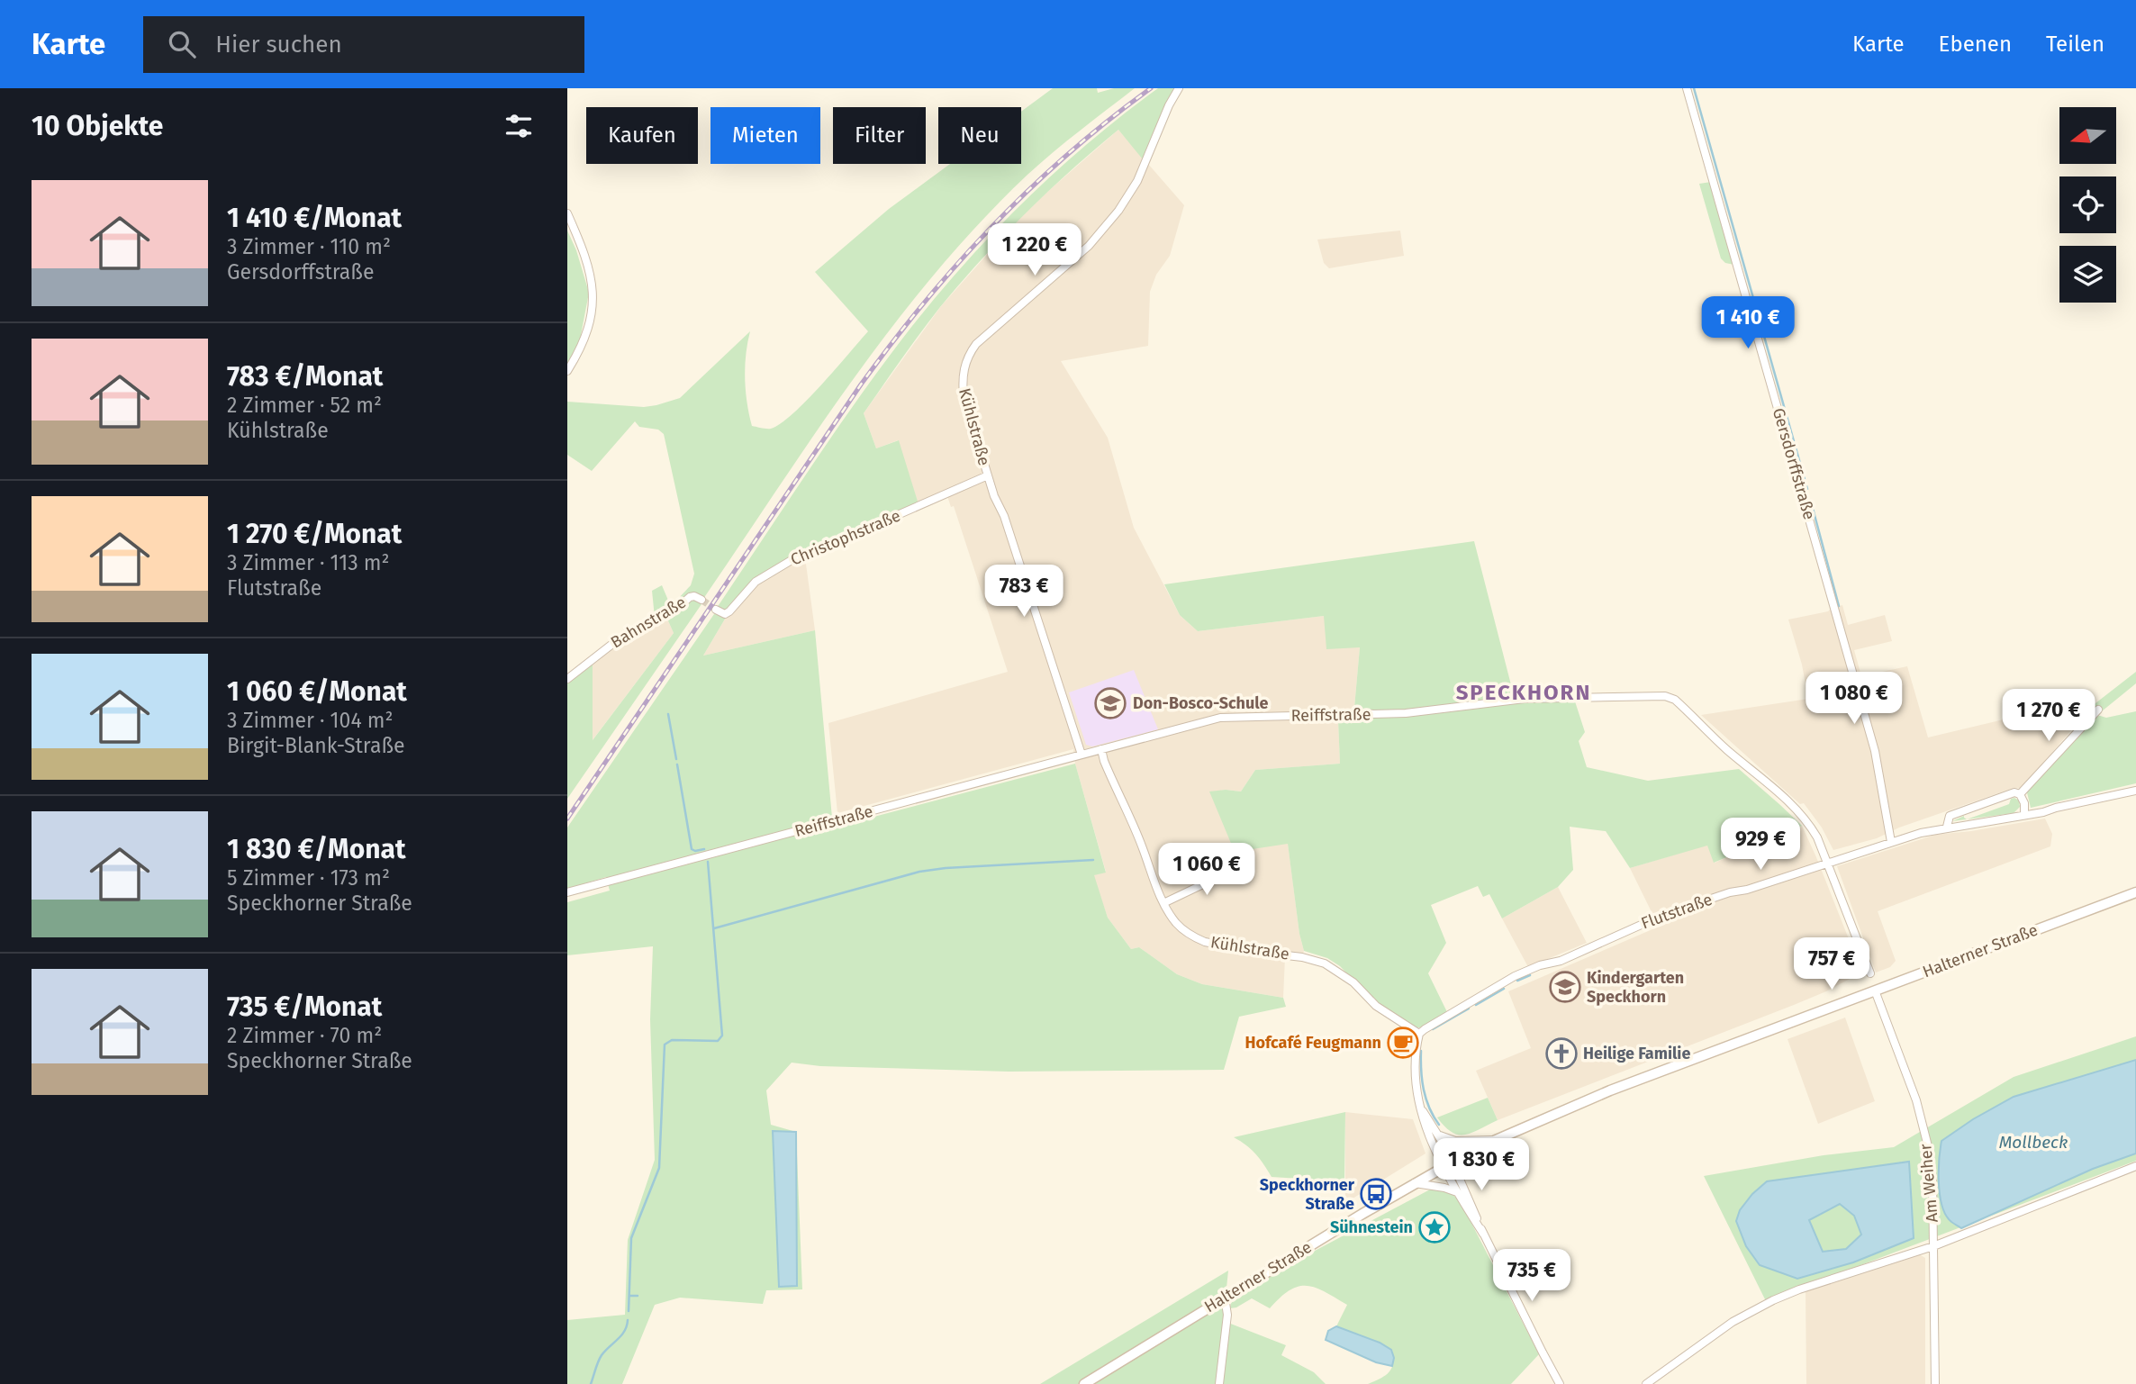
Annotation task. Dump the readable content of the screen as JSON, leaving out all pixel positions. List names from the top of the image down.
{
  "streets": {
    "main road": ["Halterner Straße"],
    "street": [
      "Kühlstraße",
      "Gersdorffstraße",
      "Christophstraße",
      "Bahnstraße",
      "Reiffstraße",
      "Flutstraße",
      "Am Weiher"
    ]
  },
  "crossings": [
    ["Kühlstraße", "Christophstraße"],
    ["Kühlstraße", "Reiffstraße"],
    ["Kühlstraße", "Flutstraße"],
    ["Gersdorffstraße", "Flutstraße"],
    ["Reiffstraße", "Flutstraße"],
    ["Halterner Straße", "Am Weiher"]
  ],
  "districts": ["SPECKHORN"],
  "water": ["Mollbeck"],
  "places": {
    "school or university": ["Don-Bosco-Schule", "Kindergarten Speckhorn"],
    "cafe": ["Hofcafé Feugmann"],
    "church": ["Heilige Familie"],
    "bus stop": ["Speckhorner Straße"],
    "place": ["Sühnestein"]
  },
  "north": "left",
  "page": {
    "header": "Karte",
    "search": "Hier suchen",
    "nav": ["Karte", "Ebenen", "Teilen"],
    "heading": "10 Objekte",
    "chip": [
      "Kaufen",
      "Mieten",
      "Filter",
      "Neu"
    ],
    "list": [
      {
        "name": "1 410 €/Monat",
        "note": "3 Zimmer · 110 m² · Gersdorffstraße"
      },
      {
        "name": "783 €/Monat",
        "note": "2 Zimmer · 52 m² · Kühlstraße"
      },
      {
        "name": "1 270 €/Monat",
        "note": "3 Zimmer · 113 m² · Flutstraße"
      },
      {
        "name": "1 060 €/Monat",
        "note": "3 Zimmer · 104 m² · Birgit-Blank-Straße"
      },
      {
        "name": "1 830 €/Monat",
        "note": "5 Zimmer · 173 m² · Speckhorner Straße"
      },
      {
        "name": "735 €/Monat",
        "note": "2 Zimmer · 70 m² · Speckhorner Straße"
      }
    ],
    "price": [
      "1 220 €",
      "1 410 €",
      "783 €",
      "1 080 €",
      "1 270 €",
      "929 €",
      "1 060 €",
      "757 €",
      "1 830 €",
      "735 €"
    ]
  }
}
